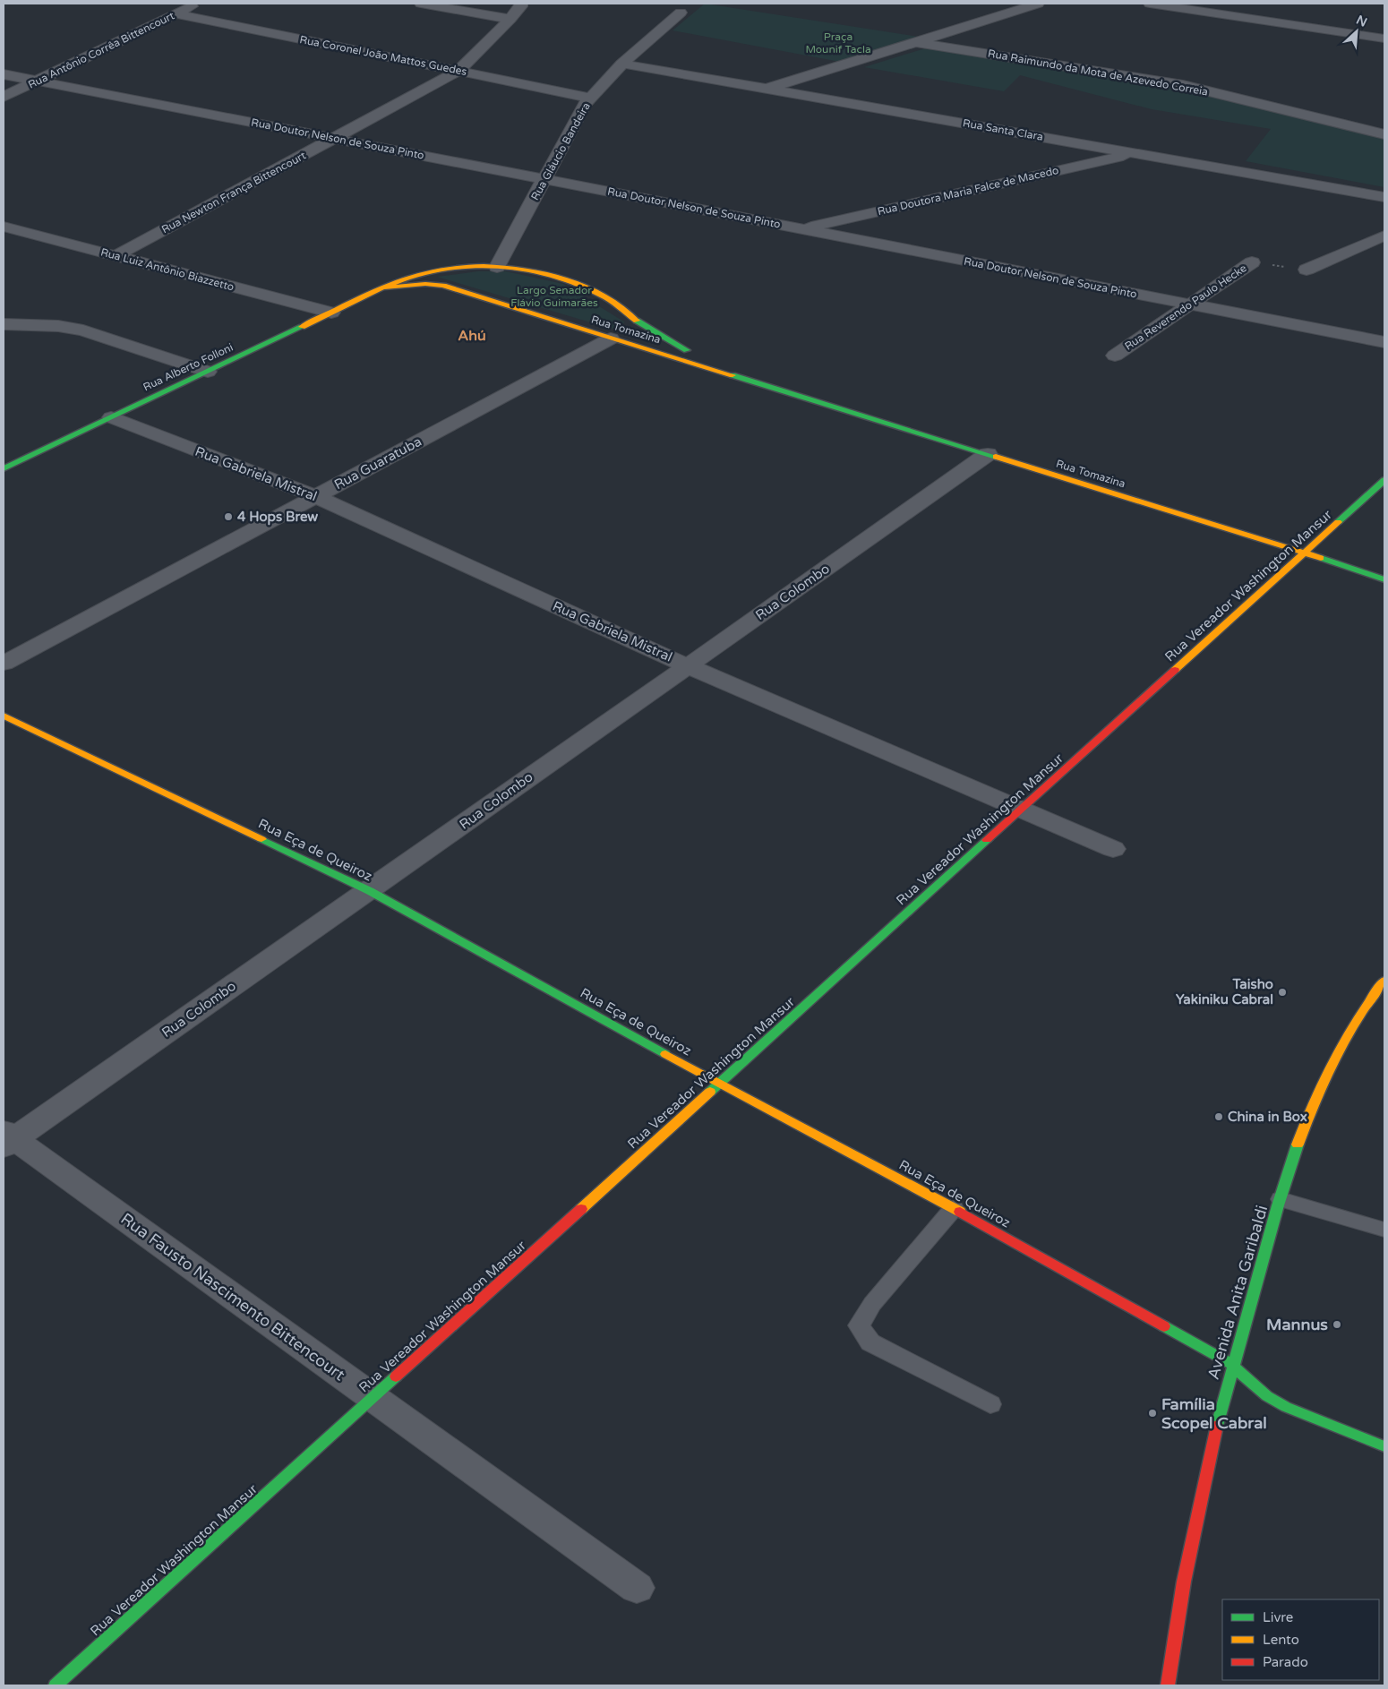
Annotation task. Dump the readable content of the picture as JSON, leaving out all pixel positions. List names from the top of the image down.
{
  "streets": {
    "main road": [
      "Rua Tomazina",
      "Rua Alberto Folloni",
      "Rua Vereador Washington Mansur",
      "Rua Eça de Queiroz",
      "Avenida Anita Garibaldi"
    ],
    "street": [
      "Rua Antônio Corrêa Bittencourt",
      "Rua Coronel João Mattos Guedes",
      "Rua Raimundo da Mota de Azevedo Correia",
      "Rua Santa Clara",
      "Rua Doutor Nelson de Souza Pinto",
      "Rua Gláucio Bandeira",
      "Rua Doutora Maria Falce de Macedo",
      "Rua Newton França Bittencourt",
      "Rua Luiz Antônio Biazzetto",
      "Rua Reverendo Paulo Hecke",
      "Rua Guaratuba",
      "Rua Gabriela Mistral",
      "Rua Colombo",
      "Rua Fausto Nascimento Bittencourt"
    ]
  },
  "crossings": [
    ["Rua Antônio Corrêa Bittencourt", "Rua Coronel João Mattos Guedes"],
    ["Rua Antônio Corrêa Bittencourt", "Rua Doutor Nelson de Souza Pinto"],
    ["Rua Coronel João Mattos Guedes", "Rua Gláucio Bandeira"],
    ["Rua Coronel João Mattos Guedes", "Rua Newton França Bittencourt"],
    ["Rua Santa Clara", "Rua Gláucio Bandeira"],
    ["Rua Santa Clara", "Rua Doutora Maria Falce de Macedo"],
    ["Rua Doutor Nelson de Souza Pinto", "Rua Gláucio Bandeira"],
    ["Rua Doutor Nelson de Souza Pinto", "Rua Doutora Maria Falce de Macedo"],
    ["Rua Doutor Nelson de Souza Pinto", "Rua Newton França Bittencourt"],
    ["Rua Doutor Nelson de Souza Pinto", "Rua Reverendo Paulo Hecke"],
    ["Rua Gláucio Bandeira", "Rua Tomazina"],
    ["Rua Newton França Bittencourt", "Rua Luiz Antônio Biazzetto"],
    ["Rua Luiz Antônio Biazzetto", "Rua Alberto Folloni"],
    ["Rua Tomazina", "Rua Alberto Folloni"],
    ["Rua Tomazina", "Rua Guaratuba"],
    ["Rua Tomazina", "Rua Vereador Washington Mansur"],
    ["Rua Tomazina", "Rua Colombo"],
    ["Rua Alberto Folloni", "Rua Gabriela Mistral"],
    ["Rua Guaratuba", "Rua Gabriela Mistral"],
    ["Rua Gabriela Mistral", "Rua Vereador Washington Mansur"],
    ["Rua Gabriela Mistral", "Rua Colombo"],
    ["Rua Vereador Washington Mansur", "Rua Eça de Queiroz"],
    ["Rua Vereador Washington Mansur", "Rua Fausto Nascimento Bittencourt"],
    ["Rua Colombo", "Rua Eça de Queiroz"],
    ["Rua Colombo", "Rua Fausto Nascimento Bittencourt"],
    ["Rua Eça de Queiroz", "Avenida Anita Garibaldi"]
  ],
  "districts": ["Ahú"],
  "parks": ["Praça Mounif Tacla", "Largo Senador Flávio Guimarães"],
  "places": [
    "4 Hops Brew",
    "Taisho Yakiniku Cabral",
    "China in Box",
    "Mannus",
    "Família Scopel Cabral"
  ],
  "legend": ["Livre", "Lento", "Parado"],
  "north": "top right"
}
